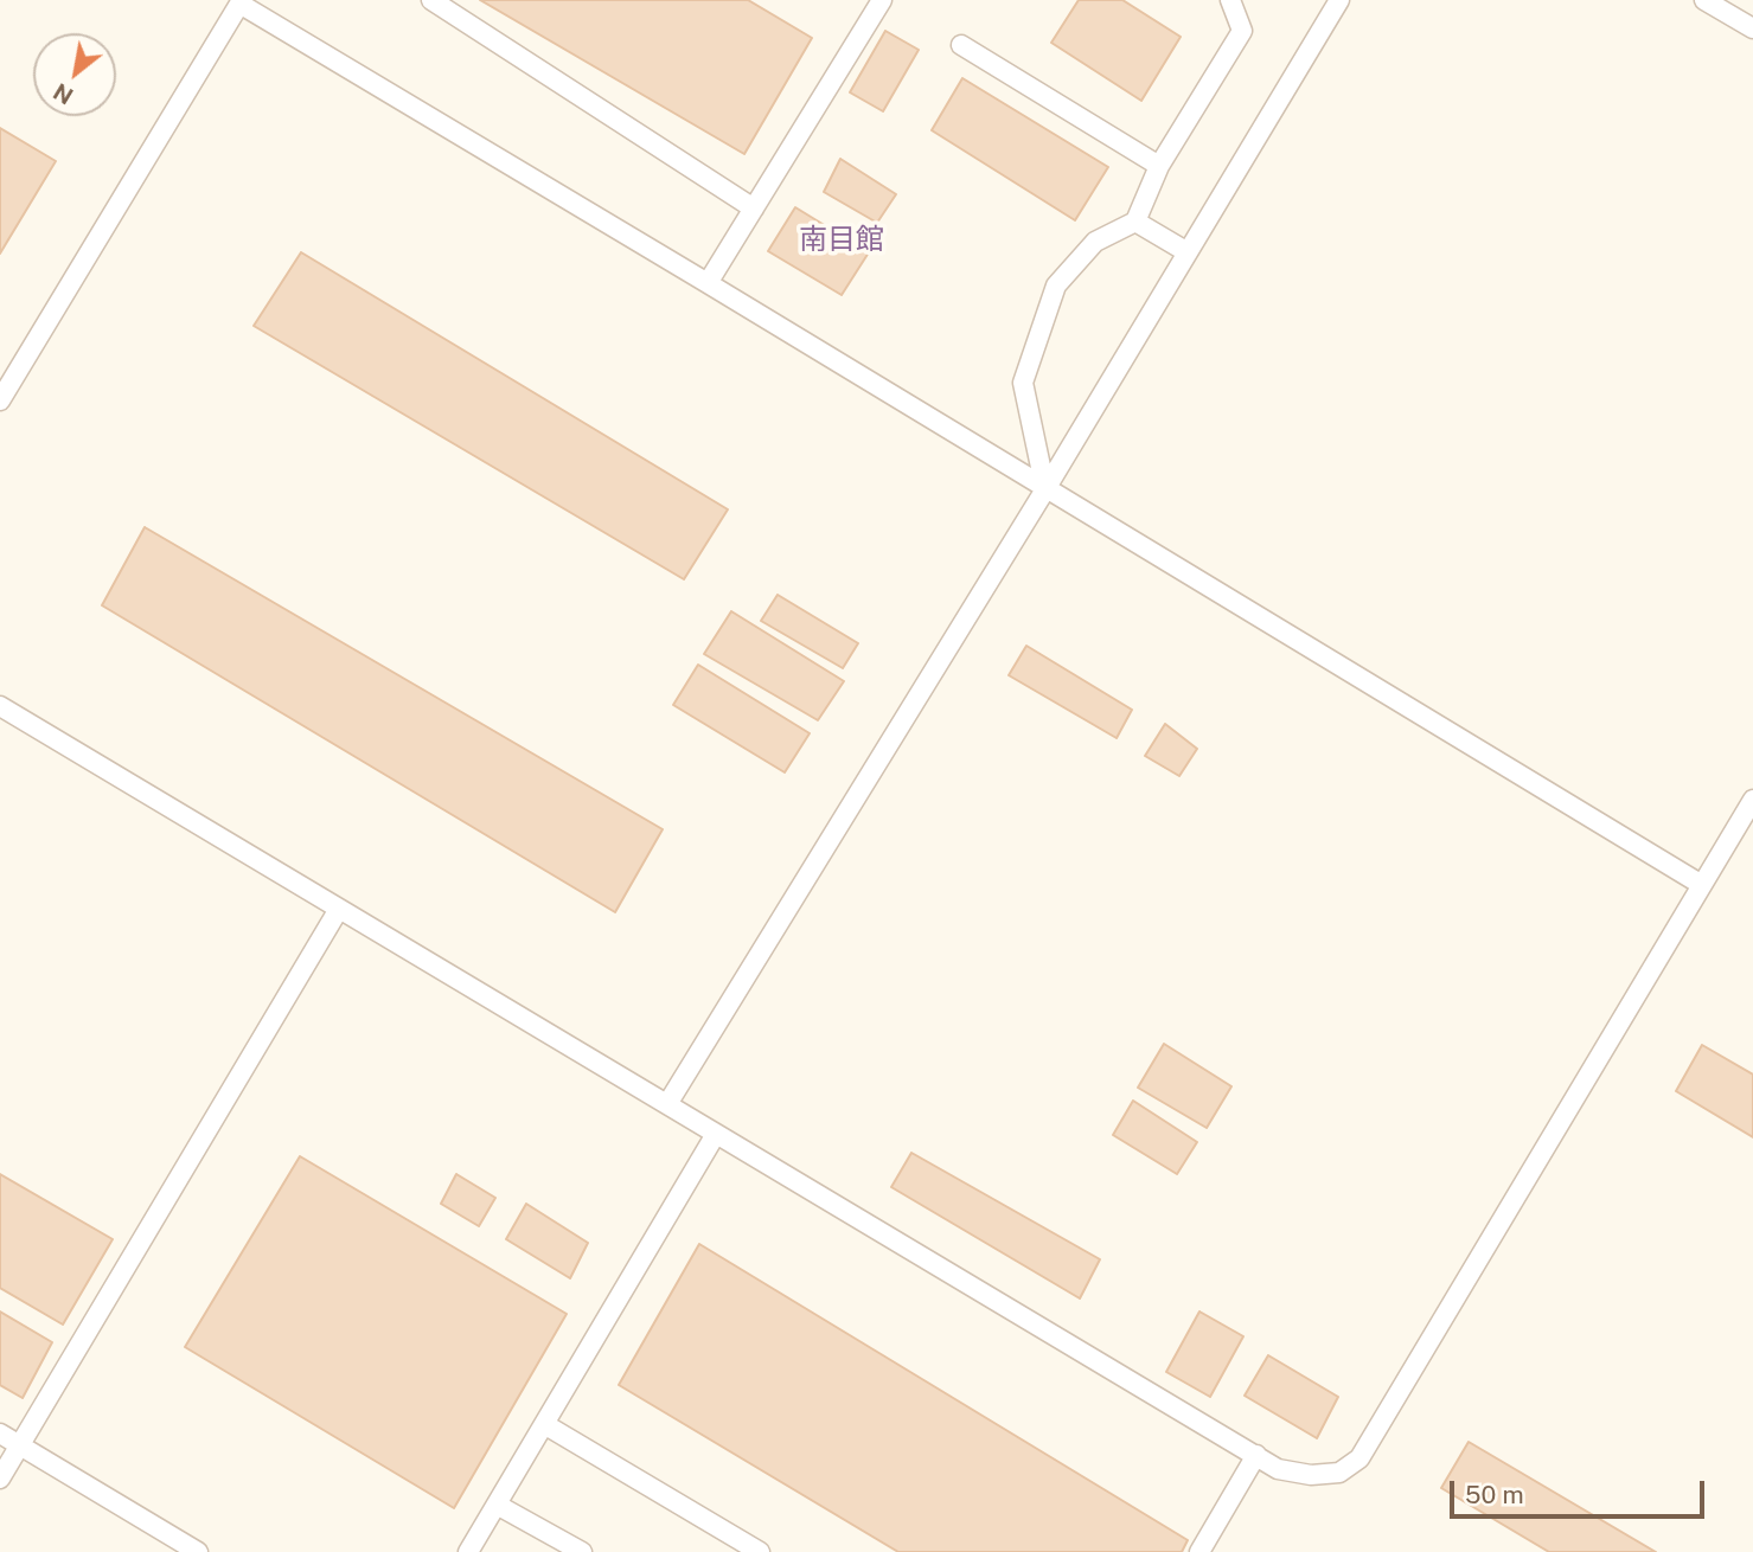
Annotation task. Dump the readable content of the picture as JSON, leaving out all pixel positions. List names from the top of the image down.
{
  "districts": ["南目館"],
  "scale_bar": "50 m",
  "north": "bottom left"
}
